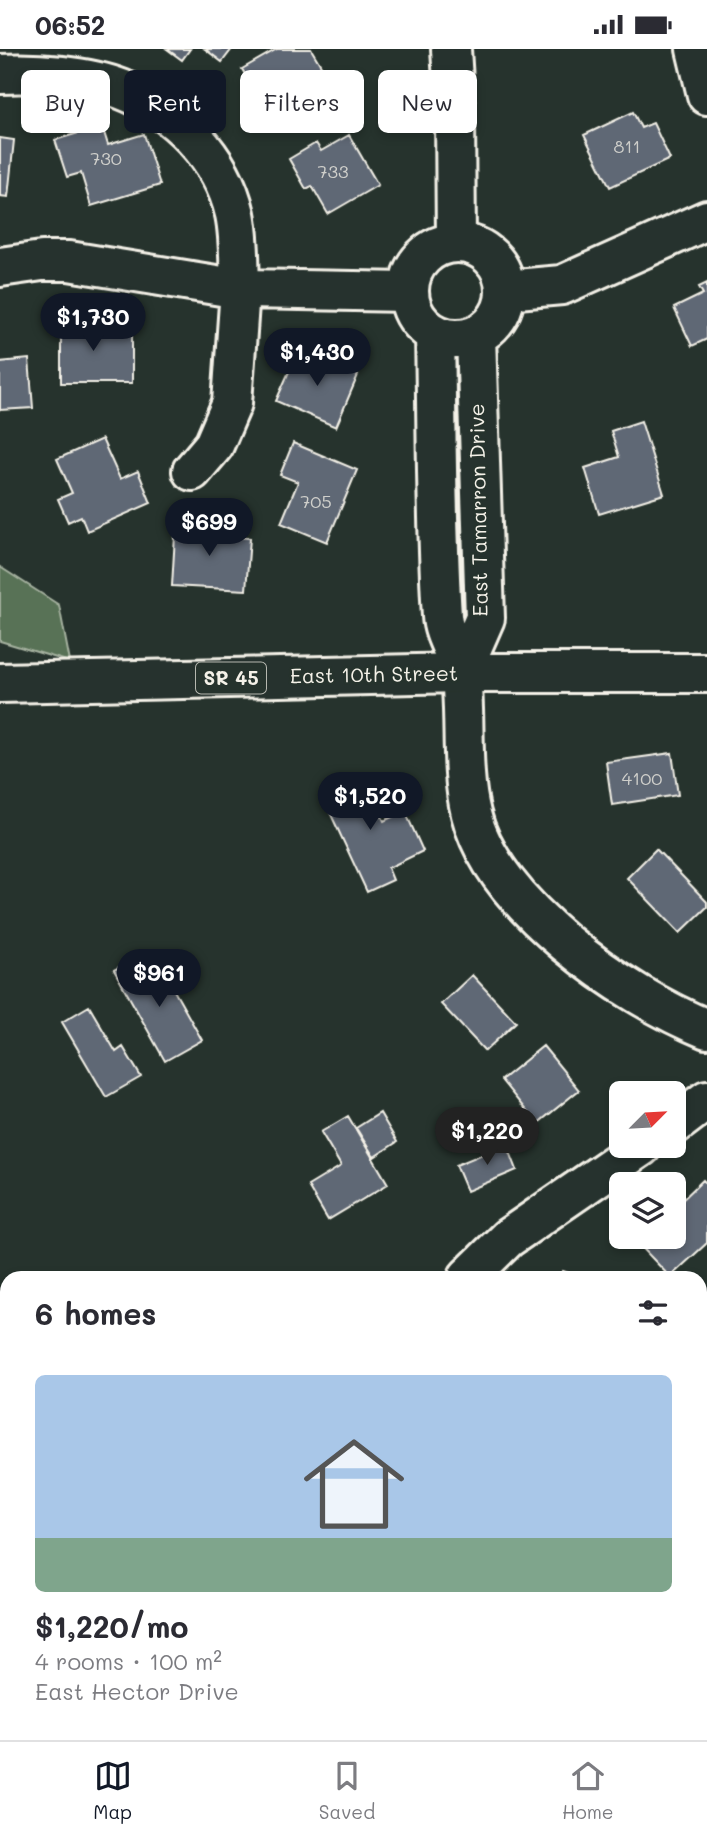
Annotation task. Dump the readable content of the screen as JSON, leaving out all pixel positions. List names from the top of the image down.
{
  "streets": {
    "street": ["East Tamarron Drive", "East 10th Street", "SR 45"]
  },
  "crossings": [
    ["East Tamarron Drive", "East 10th Street"]
  ],
  "house_numbers": [
    "811",
    "730",
    "733",
    "705",
    "4100"
  ],
  "north": "top right",
  "page": {
    "status": "06:52",
    "chip": [
      "Buy",
      "Rent",
      "Filters",
      "New"
    ],
    "price": [
      "$1,730",
      "$1,430",
      "$699",
      "$1,520",
      "$961",
      "$1,220"
    ],
    "heading": "6 homes",
    "list": [
      {
        "name": "$1,220/mo",
        "note": "4 rooms · 100 m² · East Hector Drive"
      }
    ],
    "tabs": ["Map", "Saved", "Home"]
  }
}
